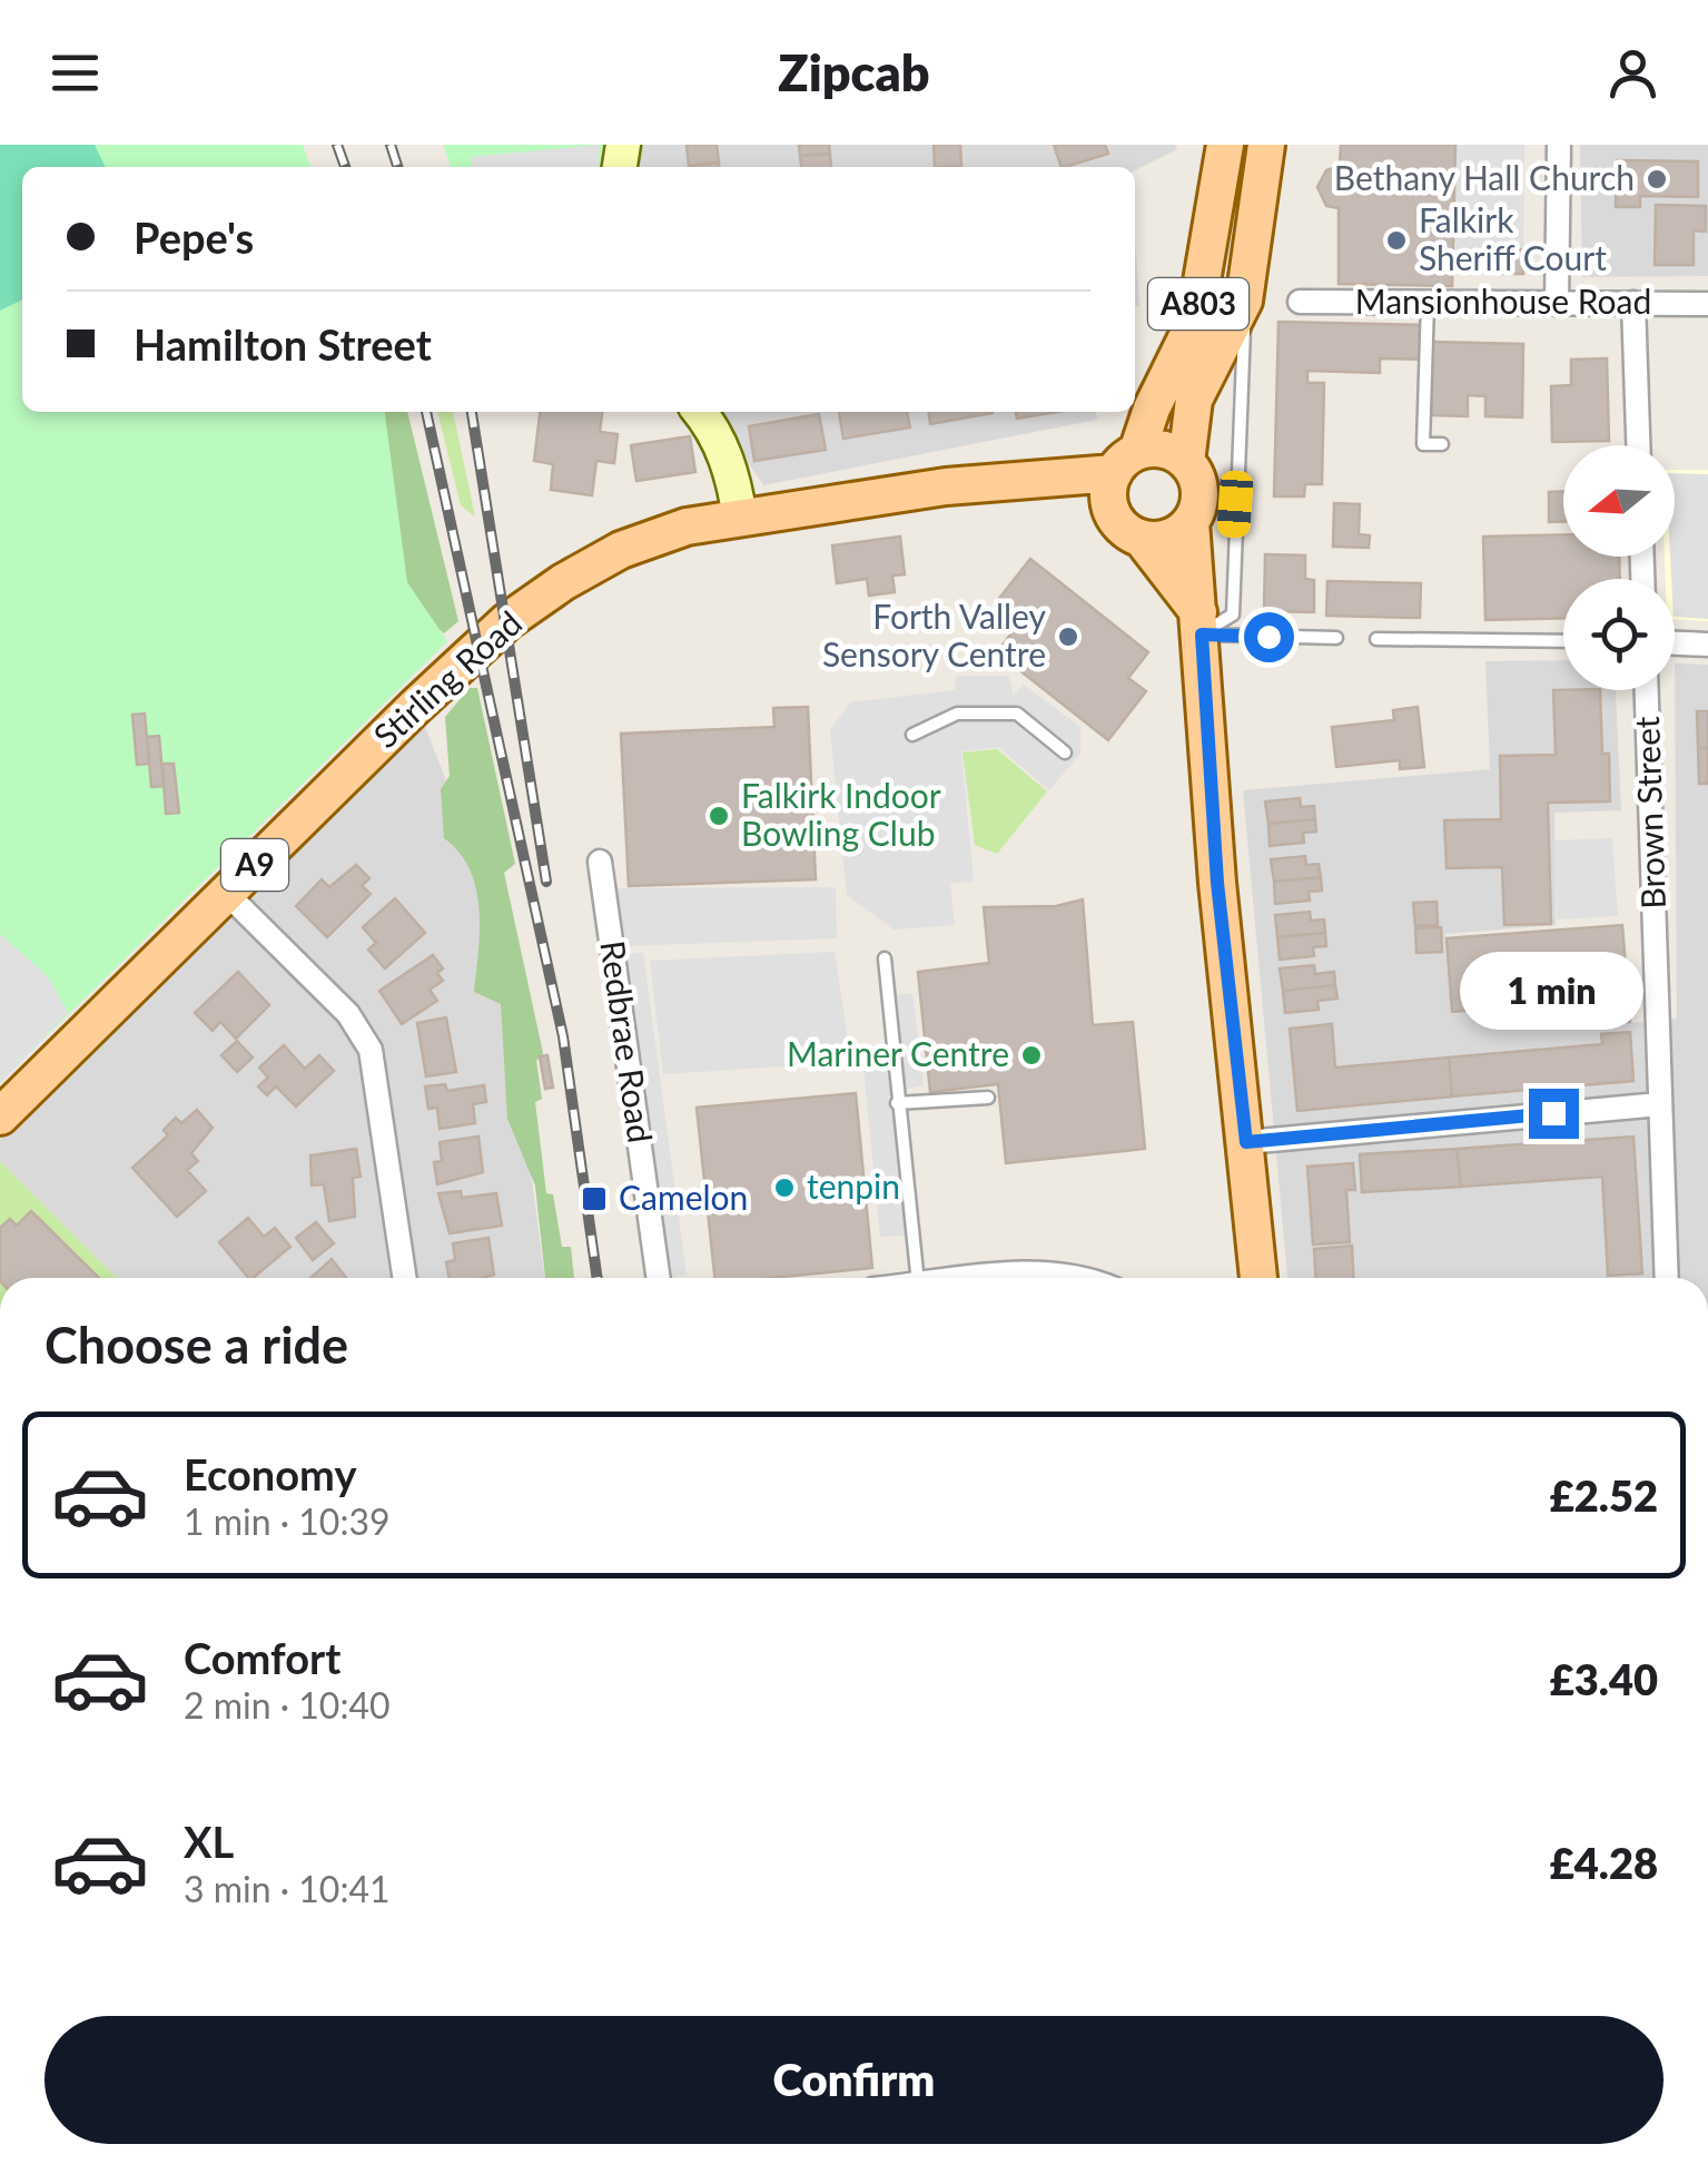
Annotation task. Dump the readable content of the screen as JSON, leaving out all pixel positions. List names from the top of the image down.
{
  "streets": {
    "main road": ["A803", "Stirling Road", "A9"],
    "street": ["Mansionhouse Road", "Brown Street", "Redbrae Road"]
  },
  "crossings": [
    ["A803", "Stirling Road"]
  ],
  "places": {
    "other": [
      "Bethany Hall Church",
      "Falkirk Sheriff Court",
      "Forth Valley Sensory Centre",
      "Falkirk Indoor Bowling Club",
      "Mariner Centre",
      "tenpin"
    ],
    "transit": ["Camelon"]
  },
  "north": "left",
  "page": {
    "header": "Zipcab",
    "banner": ["Pepe's", "Hamilton Street"],
    "bubble": "1 min",
    "heading": "Choose a ride",
    "list": [
      {
        "name": "Economy",
        "note": "1 min · 10:39",
        "value": "£2.52"
      },
      {
        "name": "Comfort",
        "note": "2 min · 10:40",
        "value": "£3.40"
      },
      {
        "name": "XL",
        "note": "3 min · 10:41",
        "value": "£4.28"
      }
    ],
    "buttons": "Confirm"
  }
}
